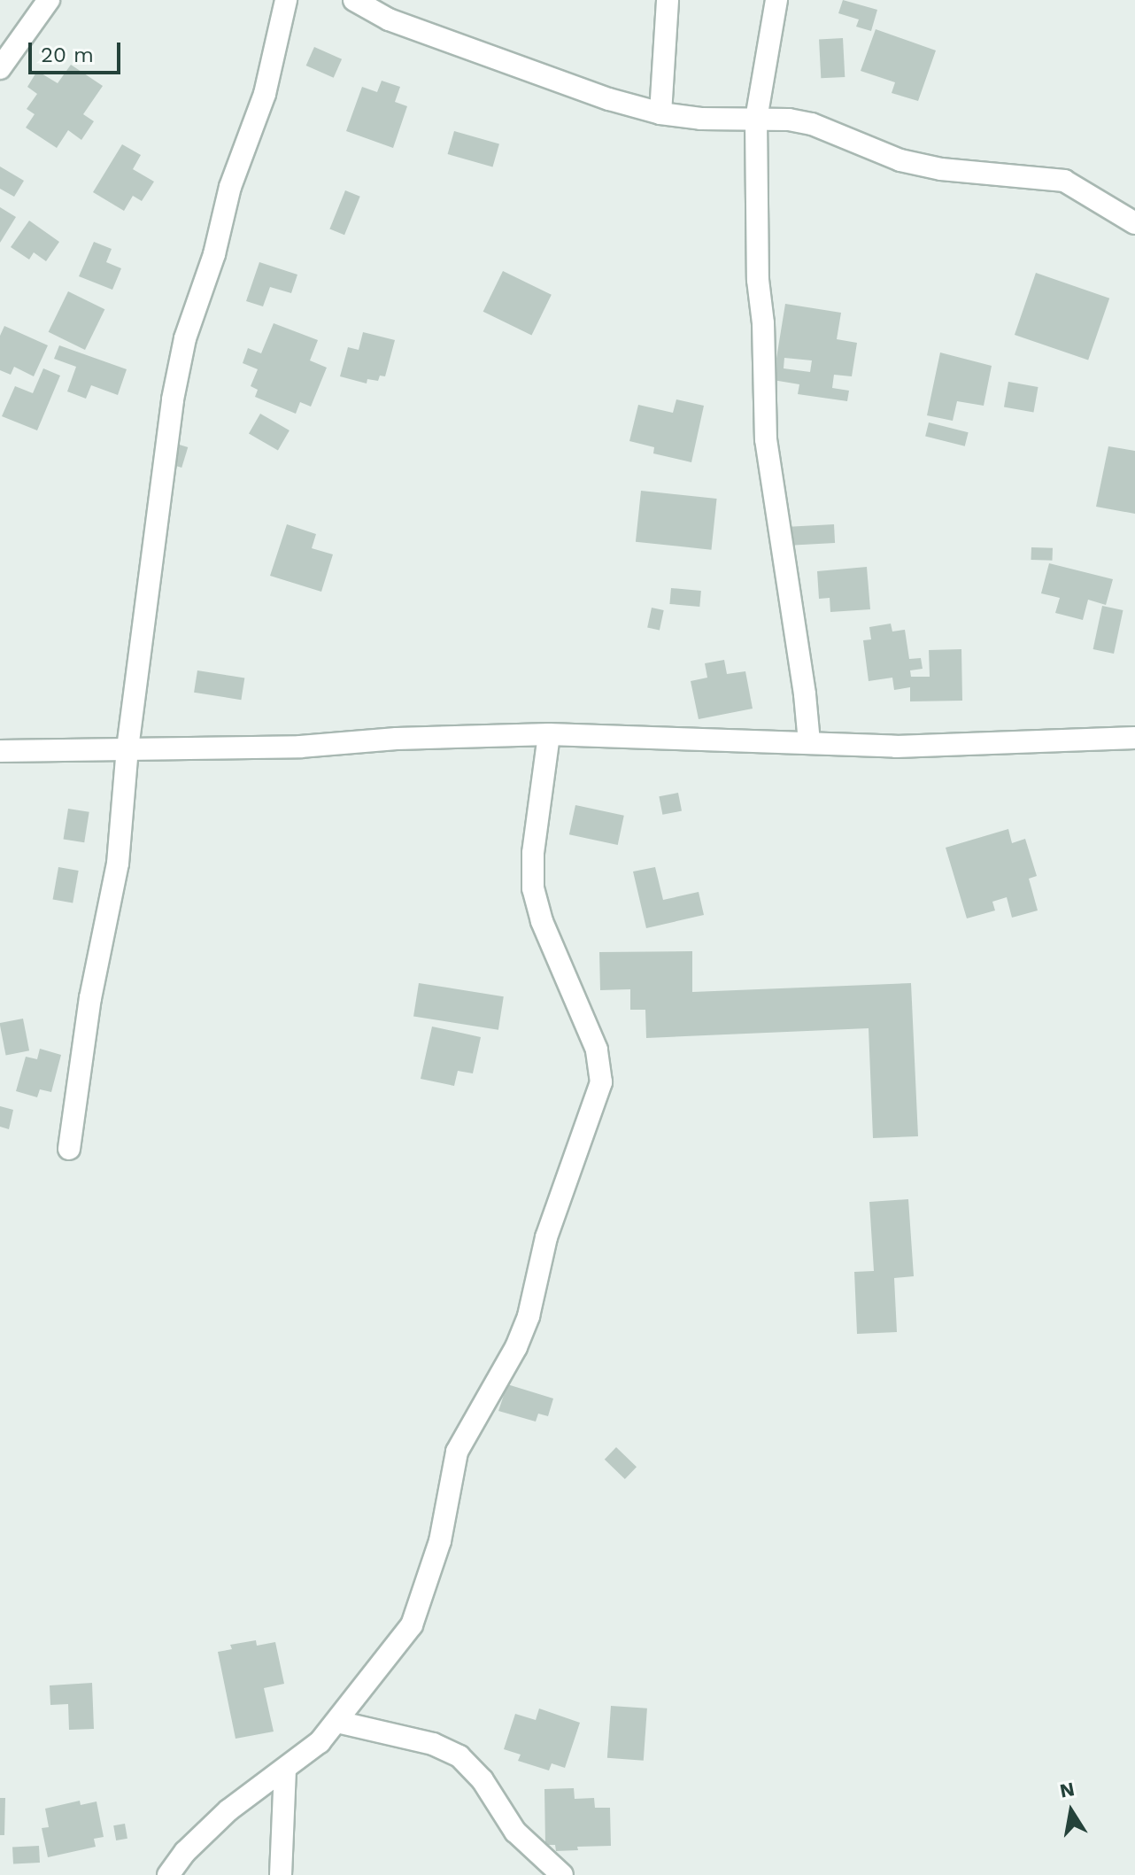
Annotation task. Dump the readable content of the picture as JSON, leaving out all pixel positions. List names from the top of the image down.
{
  "scale_bar": "20 m",
  "north": "top"
}
